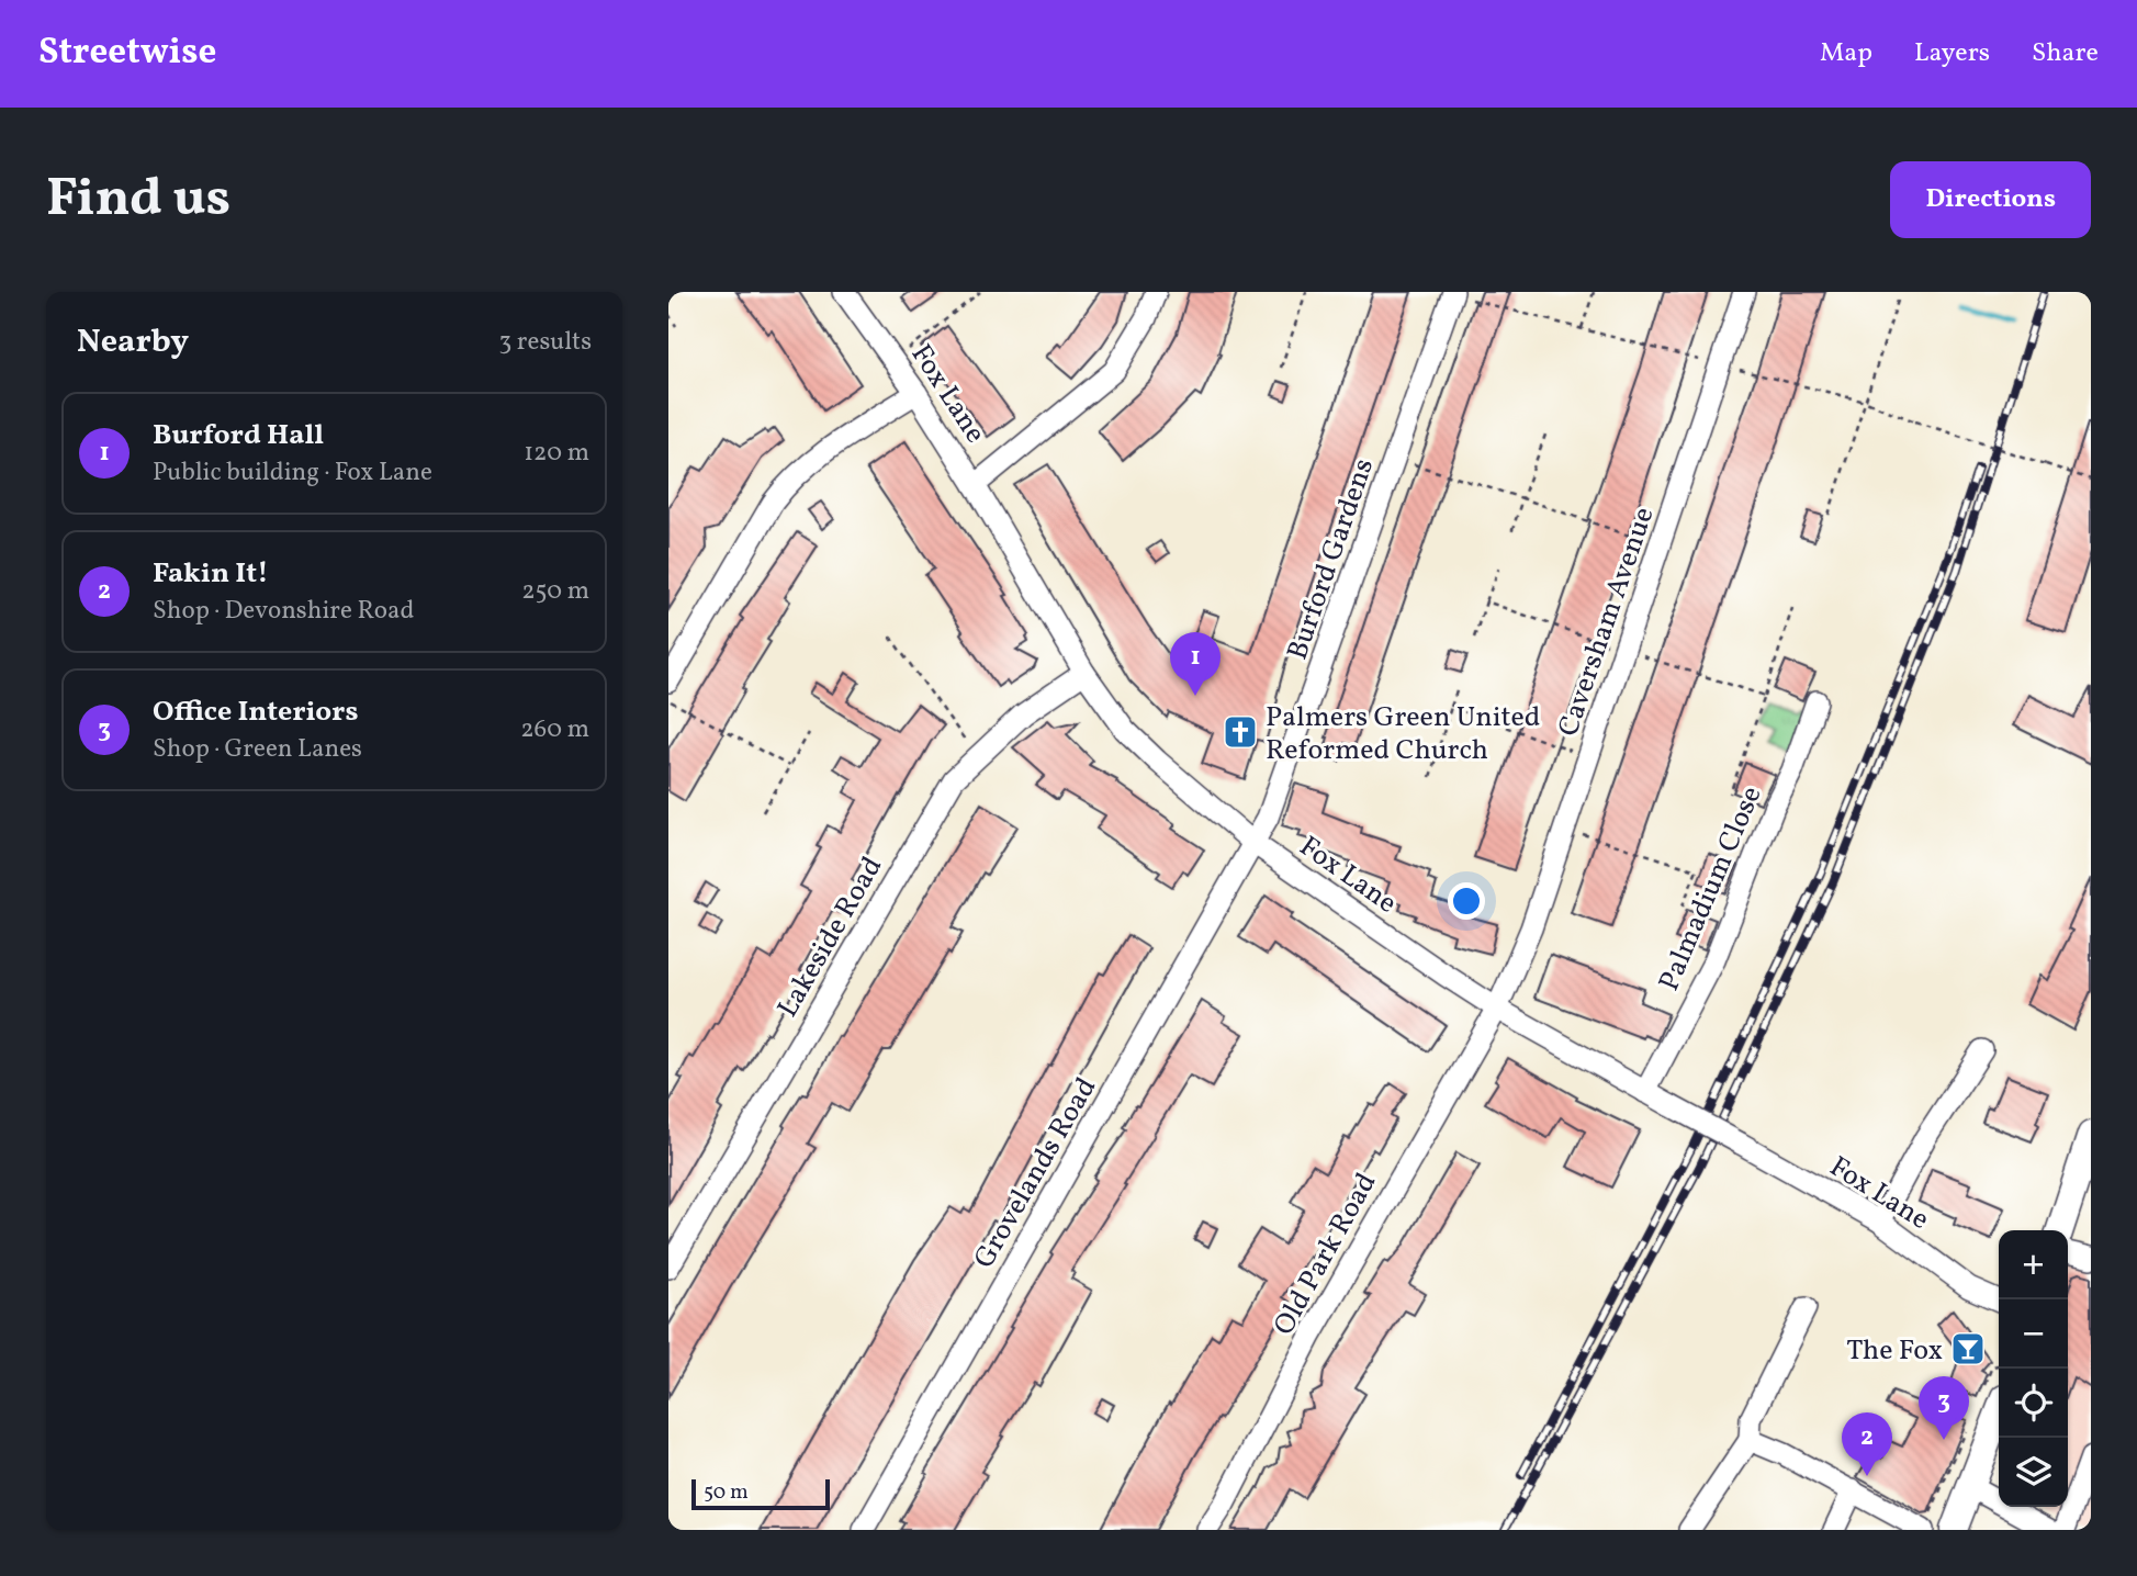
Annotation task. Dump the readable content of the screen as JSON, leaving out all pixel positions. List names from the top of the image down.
{
  "streets": {
    "street": [
      "Fox Lane",
      "Burford Gardens",
      "Caversham Avenue",
      "Palmadium Close",
      "Lakeside Road",
      "Grovelands Road",
      "Old Park Road"
    ]
  },
  "crossings": [
    ["Fox Lane", "Burford Gardens"],
    ["Fox Lane", "Caversham Avenue"],
    ["Fox Lane", "Palmadium Close"],
    ["Fox Lane", "Lakeside Road"],
    ["Fox Lane", "Grovelands Road"],
    ["Fox Lane", "Old Park Road"],
    ["Burford Gardens", "Grovelands Road"],
    ["Caversham Avenue", "Old Park Road"]
  ],
  "places": {
    "church": ["Palmers Green United Reformed Church"],
    "bar": ["The Fox"]
  },
  "scale_bar": "50 m",
  "page": {
    "header": "Streetwise",
    "nav": ["Map", "Layers", "Share"],
    "buttons": "Directions",
    "title": "Find us",
    "heading": ["Nearby", "3 results"],
    "list": [
      {
        "mark": "1",
        "name": "Burford Hall",
        "note": "Public building · Fox Lane",
        "value": "120 m"
      },
      {
        "mark": "2",
        "name": "Fakin It!",
        "note": "Shop · Devonshire Road",
        "value": "250 m"
      },
      {
        "mark": "3",
        "name": "Office Interiors",
        "note": "Shop · Green Lanes",
        "value": "260 m"
      }
    ],
    "pins": ["1", "3", "2"],
    "map_buttons": ["+", "−"],
    "scale": "50 m"
  }
}
